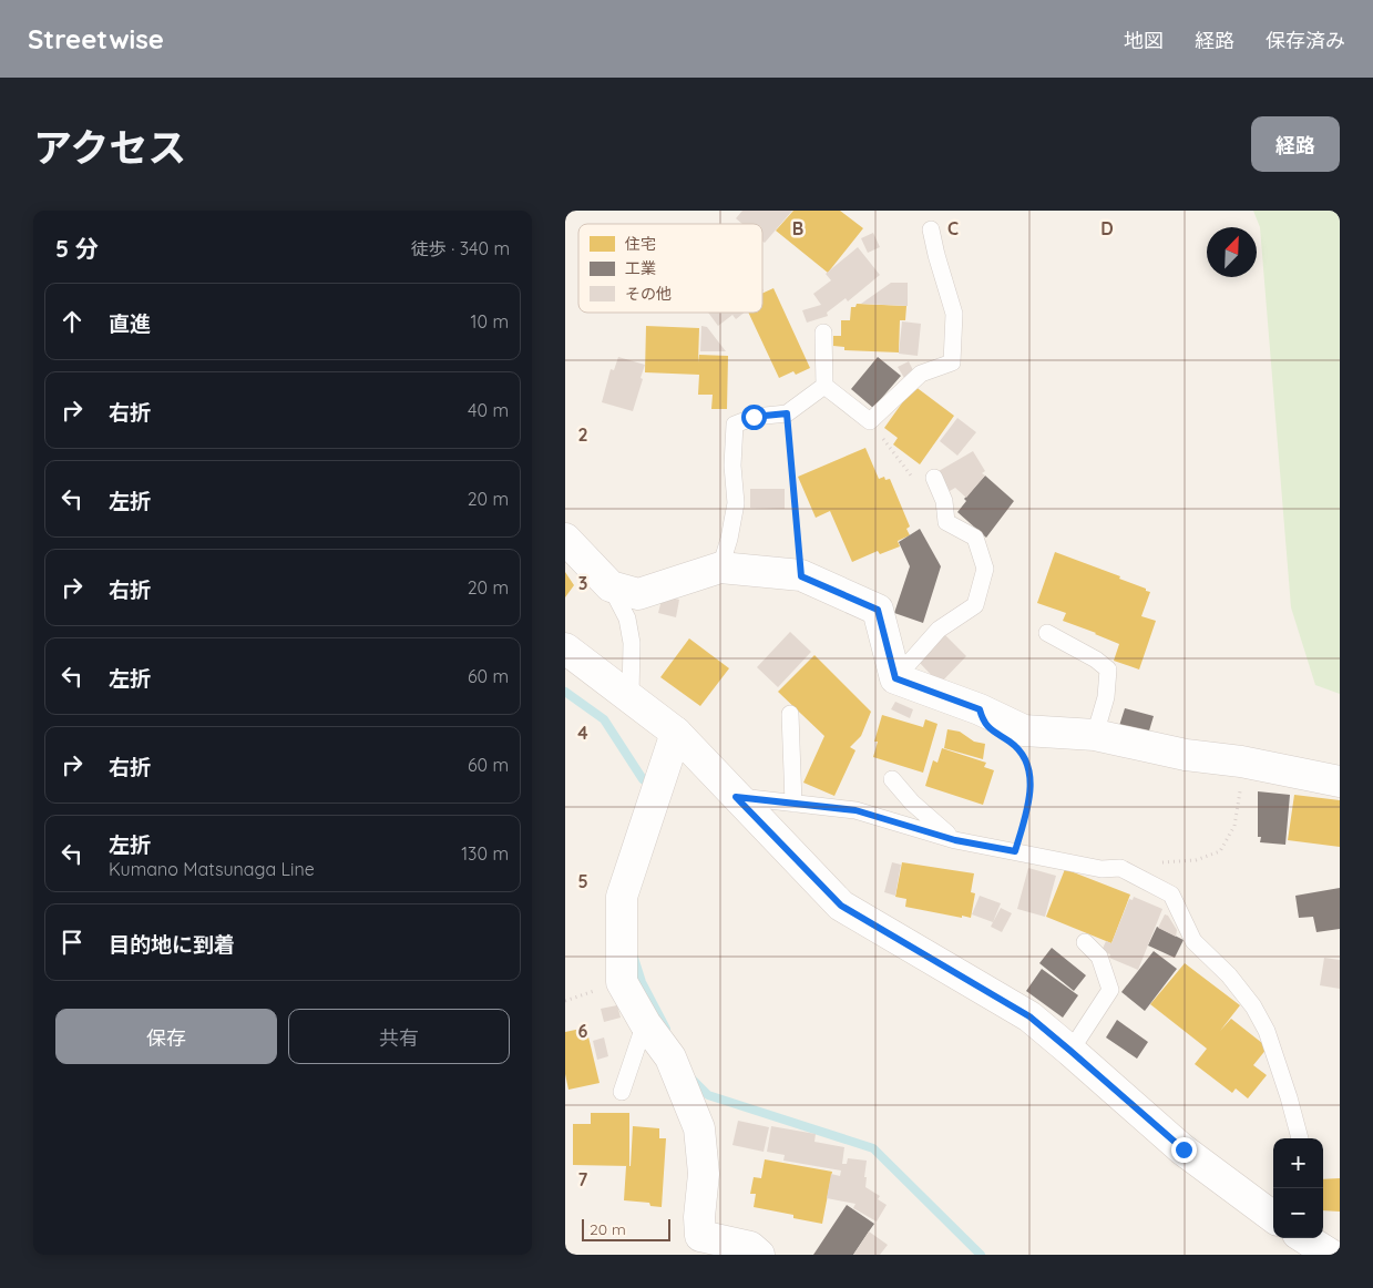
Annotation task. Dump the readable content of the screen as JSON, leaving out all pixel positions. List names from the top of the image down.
{
  "legend": ["住宅", "工業", "その他"],
  "scale_bar": "20 m",
  "north": "top right",
  "page": {
    "header": "Streetwise",
    "nav": ["地図", "経路", "保存済み"],
    "title": "アクセス",
    "buttons": [
      "経路",
      ["保存", "共有"]
    ],
    "heading": ["5 分", "徒歩 · 340 m"],
    "list": [
      ["直進", "10 m"],
      ["右折", "40 m"],
      ["左折", "20 m"],
      ["右折", "20 m"],
      ["左折", "60 m"],
      ["右折", "60 m"],
      ["左折", "Kumano Matsunaga Line", "130 m"],
      "目的地に到着"
    ],
    "map_buttons": ["+", "−"],
    "scale": "20 m"
  },
  "grid": {
    "columns": ["B", "C", "D"],
    "rows": [
      "2",
      "3",
      "4",
      "5",
      "6",
      "7"
    ]
  }
}
